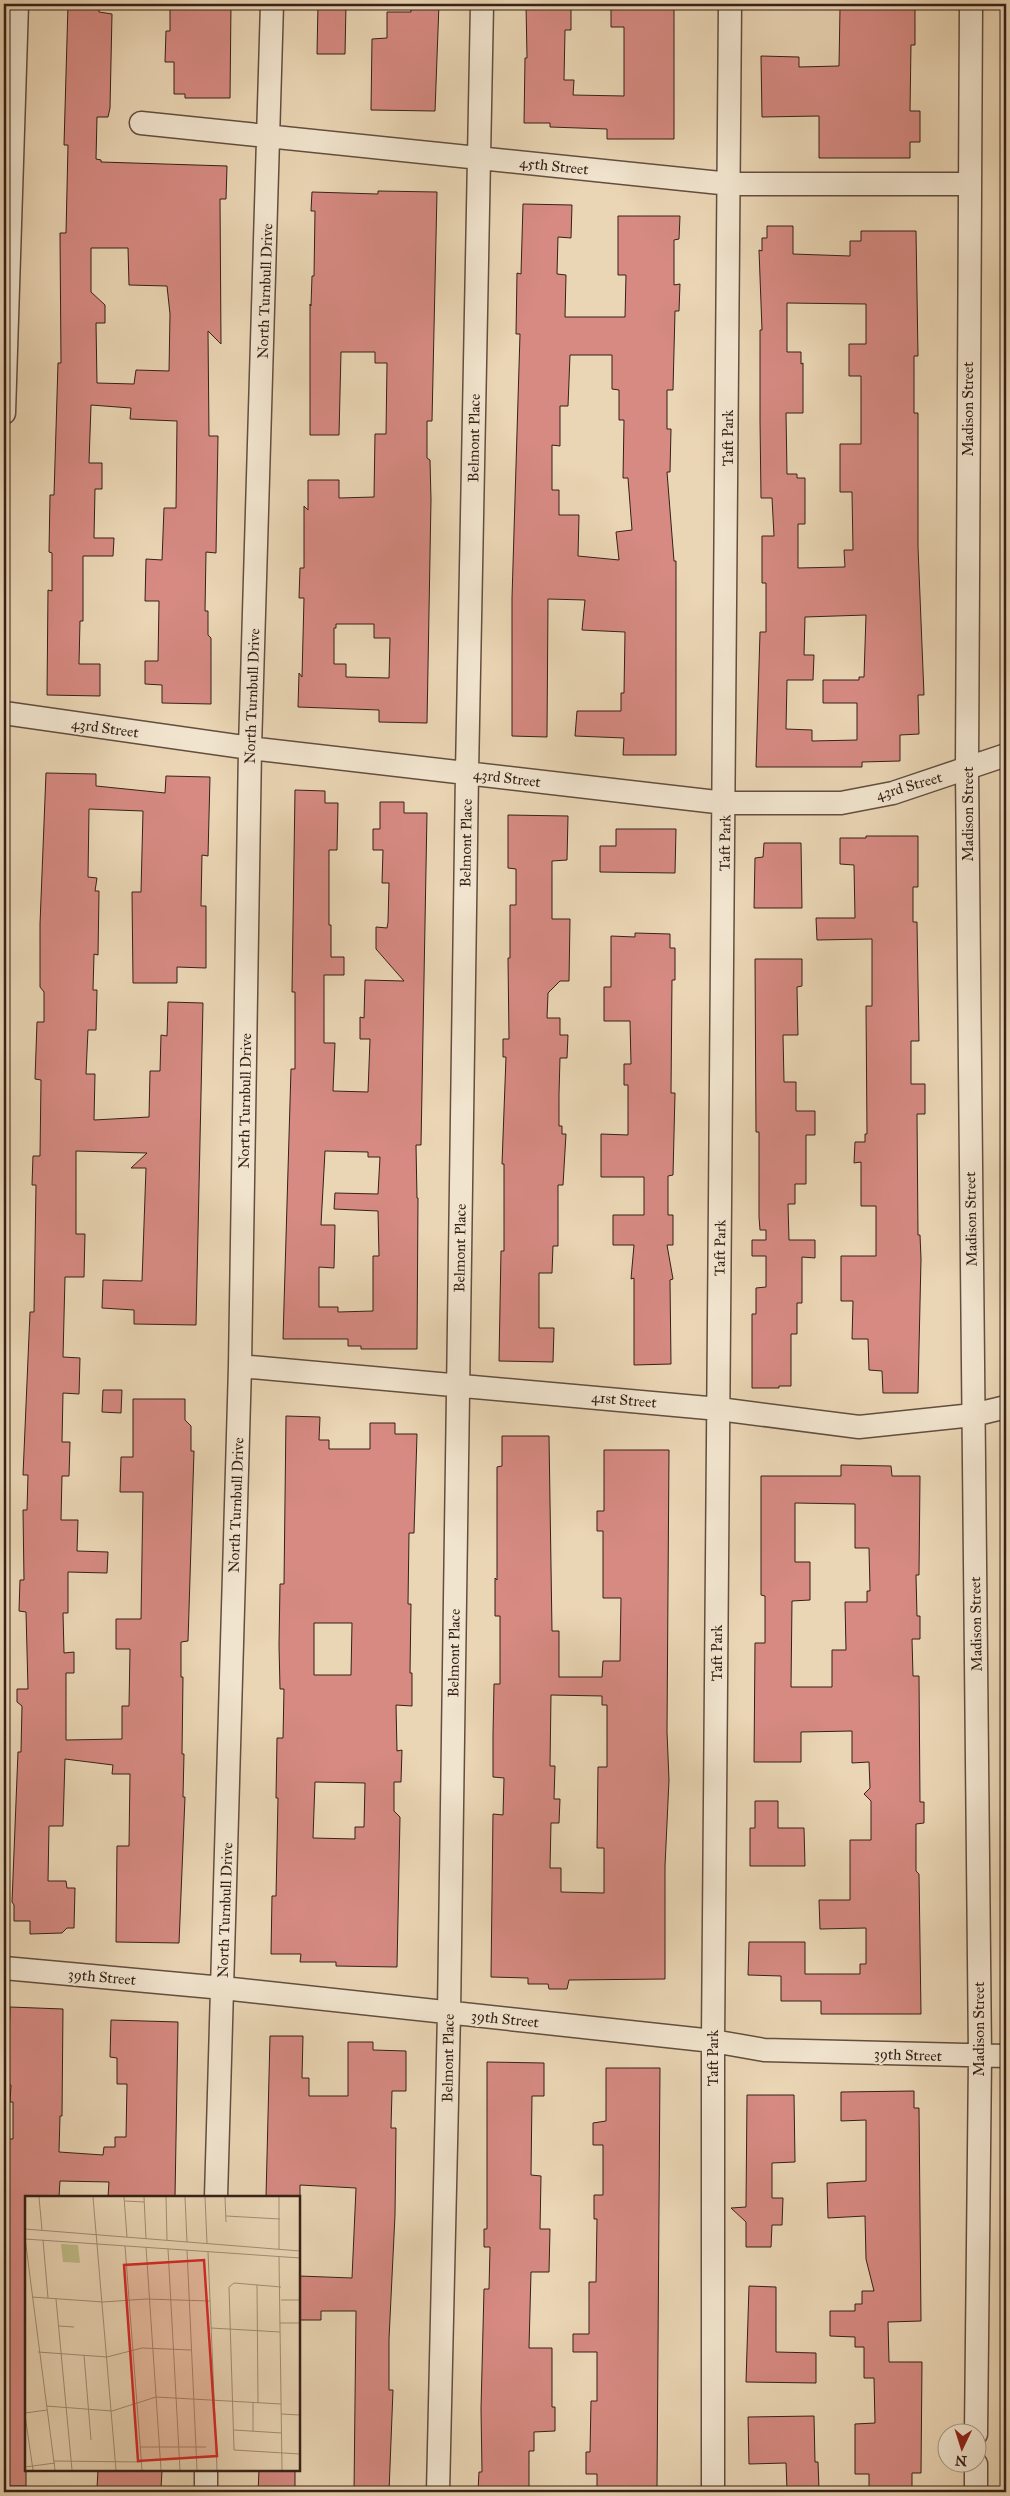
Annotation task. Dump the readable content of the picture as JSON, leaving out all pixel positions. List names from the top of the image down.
{
  "streets": {
    "street": [
      "45th Street",
      "North Turnbull Drive",
      "Madison Street",
      "Belmont Place",
      "Taft Park",
      "43rd Street",
      "41st Street",
      "39th Street"
    ]
  },
  "crossings": [
    ["45th Street", "North Turnbull Drive"],
    ["45th Street", "Madison Street"],
    ["45th Street", "Belmont Place"],
    ["45th Street", "Taft Park"],
    ["North Turnbull Drive", "43rd Street"],
    ["North Turnbull Drive", "41st Street"],
    ["North Turnbull Drive", "39th Street"],
    ["Madison Street", "43rd Street"],
    ["Madison Street", "41st Street"],
    ["Madison Street", "39th Street"],
    ["Belmont Place", "43rd Street"],
    ["Belmont Place", "41st Street"],
    ["Belmont Place", "39th Street"],
    ["Taft Park", "43rd Street"],
    ["Taft Park", "41st Street"],
    ["Taft Park", "39th Street"]
  ],
  "north": "bottom"
}
